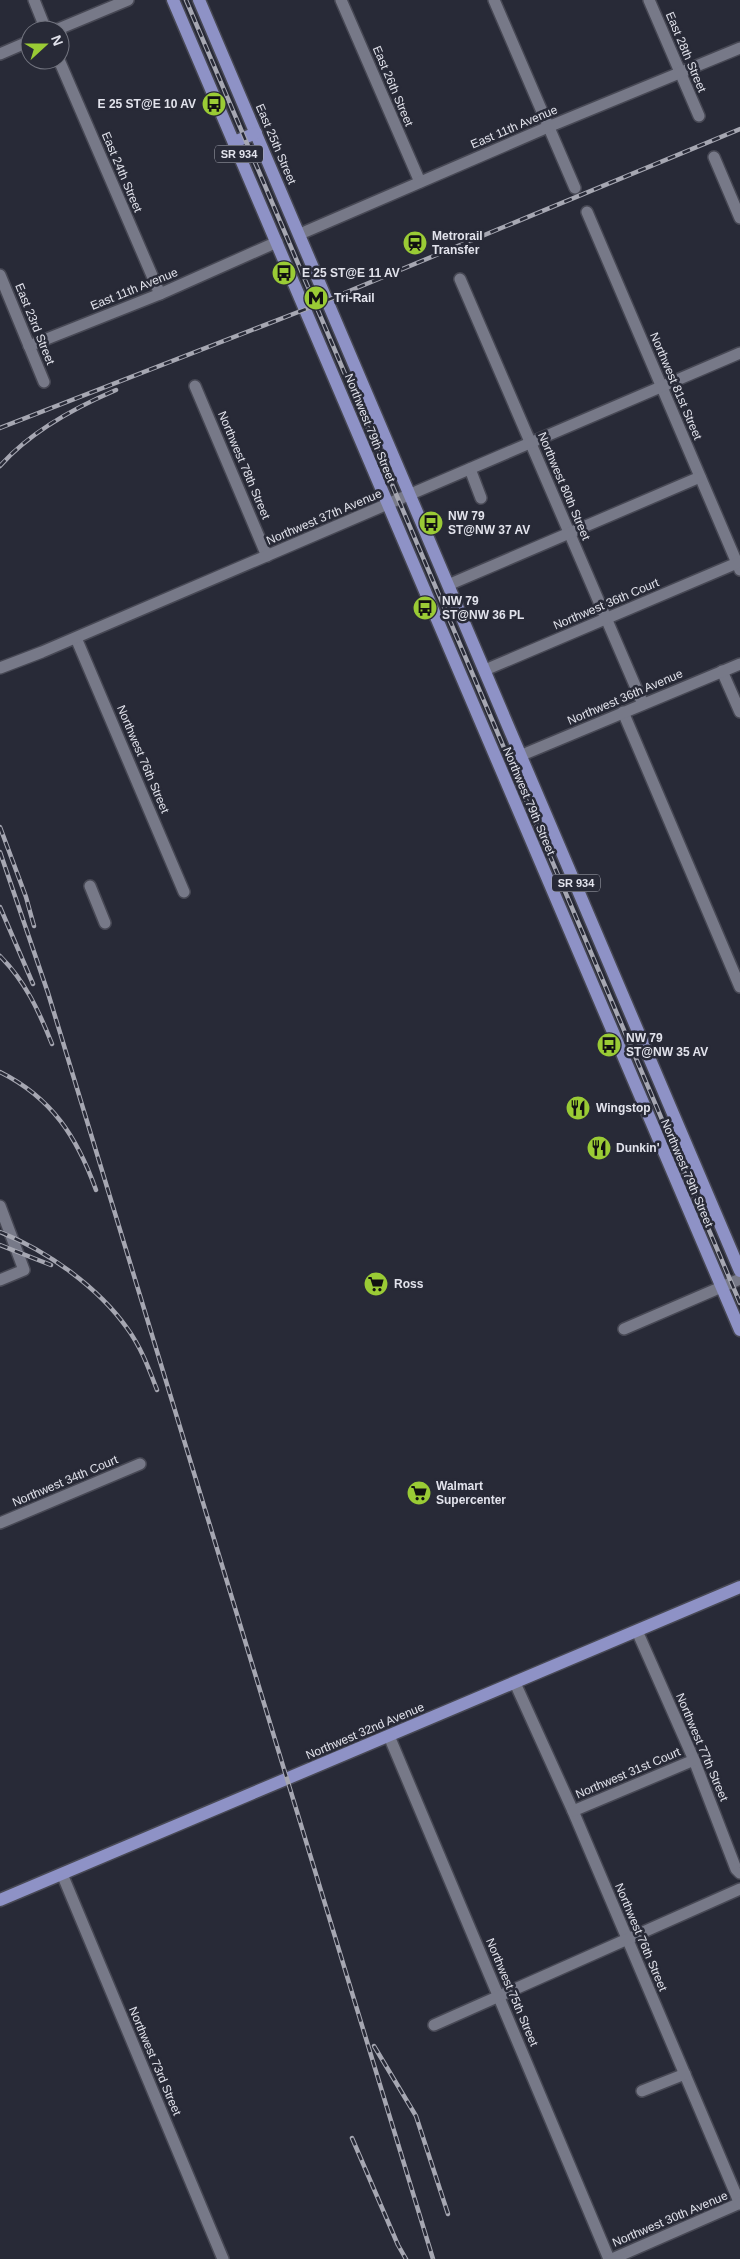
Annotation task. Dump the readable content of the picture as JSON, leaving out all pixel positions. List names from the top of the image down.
{
  "streets": {
    "main road": [
      "East 25th Street",
      "SR 934",
      "Northwest 79th Street",
      "Northwest 32nd Avenue"
    ],
    "street": [
      "East 28th Street",
      "East 26th Street",
      "East 11th Avenue",
      "East 24th Street",
      "East 23rd Street",
      "Northwest 81st Street",
      "Northwest 78th Street",
      "Northwest 80th Street",
      "Northwest 37th Avenue",
      "Northwest 36th Court",
      "Northwest 36th Avenue",
      "Northwest 76th Street",
      "Northwest 34th Court",
      "Northwest 77th Street",
      "Northwest 31st Court",
      "Northwest 75th Street",
      "Northwest 73rd Street",
      "Northwest 30th Avenue"
    ]
  },
  "crossings": [
    ["East 28th Street", "East 11th Avenue"],
    ["East 26th Street", "East 11th Avenue"],
    ["East 11th Avenue", "East 25th Street"],
    ["East 11th Avenue", "SR 934"],
    ["East 11th Avenue", "East 24th Street"],
    ["East 11th Avenue", "East 23rd Street"],
    ["East 11th Avenue", "Northwest 79th Street"],
    ["East 25th Street", "Northwest 79th Street"],
    ["SR 934", "Northwest 79th Street"],
    ["Northwest 81st Street", "Northwest 37th Avenue"],
    ["Northwest 81st Street", "Northwest 36th Court"],
    ["Northwest 79th Street", "Northwest 37th Avenue"],
    ["Northwest 79th Street", "Northwest 36th Court"],
    ["Northwest 79th Street", "Northwest 36th Avenue"],
    ["Northwest 78th Street", "Northwest 37th Avenue"],
    ["Northwest 80th Street", "Northwest 37th Avenue"],
    ["Northwest 80th Street", "Northwest 36th Court"],
    ["Northwest 80th Street", "Northwest 36th Avenue"],
    ["Northwest 37th Avenue", "Northwest 76th Street"],
    ["Northwest 76th Street", "Northwest 32nd Avenue"],
    ["Northwest 76th Street", "Northwest 31st Court"],
    ["Northwest 76th Street", "Northwest 30th Avenue"],
    ["Northwest 32nd Avenue", "Northwest 77th Street"],
    ["Northwest 32nd Avenue", "Northwest 75th Street"],
    ["Northwest 32nd Avenue", "Northwest 73rd Street"],
    ["Northwest 77th Street", "Northwest 31st Court"],
    ["Northwest 75th Street", "Northwest 30th Avenue"]
  ],
  "places": {
    "bus stop": [
      "E 25 ST@E 10 AV",
      "E 25 ST@E 11 AV",
      "NW 79 ST@NW 37 AV",
      "NW 79 ST@NW 36 PL",
      "NW 79 ST@NW 35 AV"
    ],
    "station": ["Metrorail Transfer"],
    "metro station": ["Tri-Rail"],
    "restaurant": ["Wingstop", "Dunkin'"],
    "supermarket": ["Ross", "Walmart Supercenter"]
  },
  "north": "right"
}
